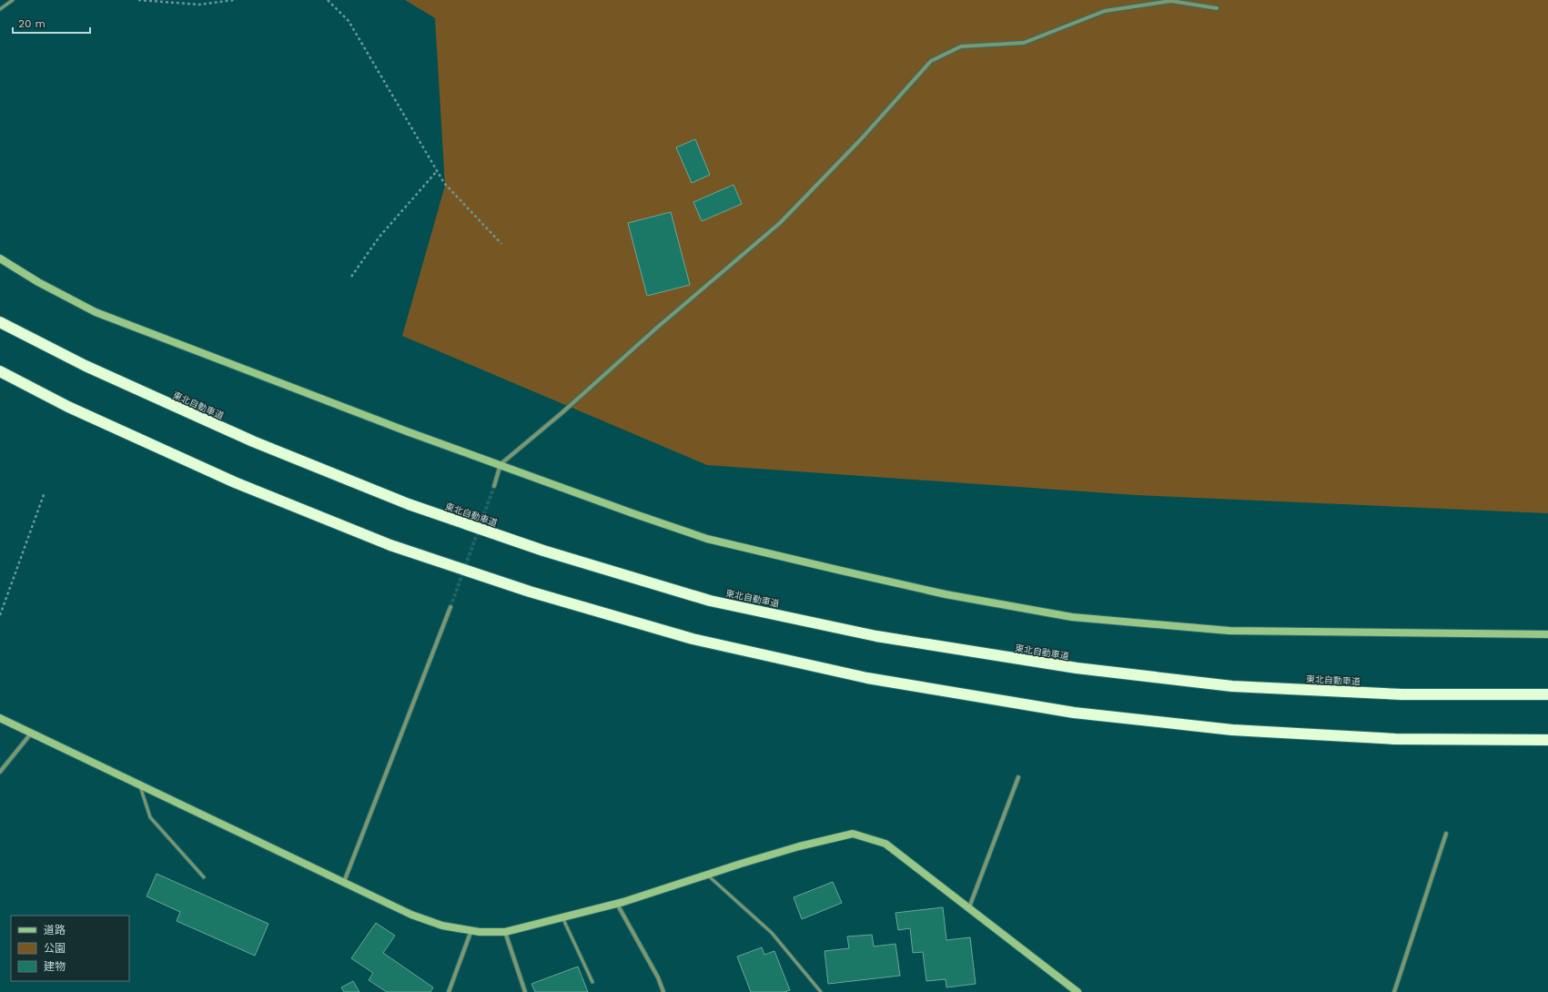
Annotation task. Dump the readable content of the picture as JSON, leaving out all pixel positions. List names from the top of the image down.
{
  "streets": {
    "highway": ["東北自動車道"]
  },
  "legend": ["道路", "公園", "建物"],
  "scale_bar": "20 m"
}
